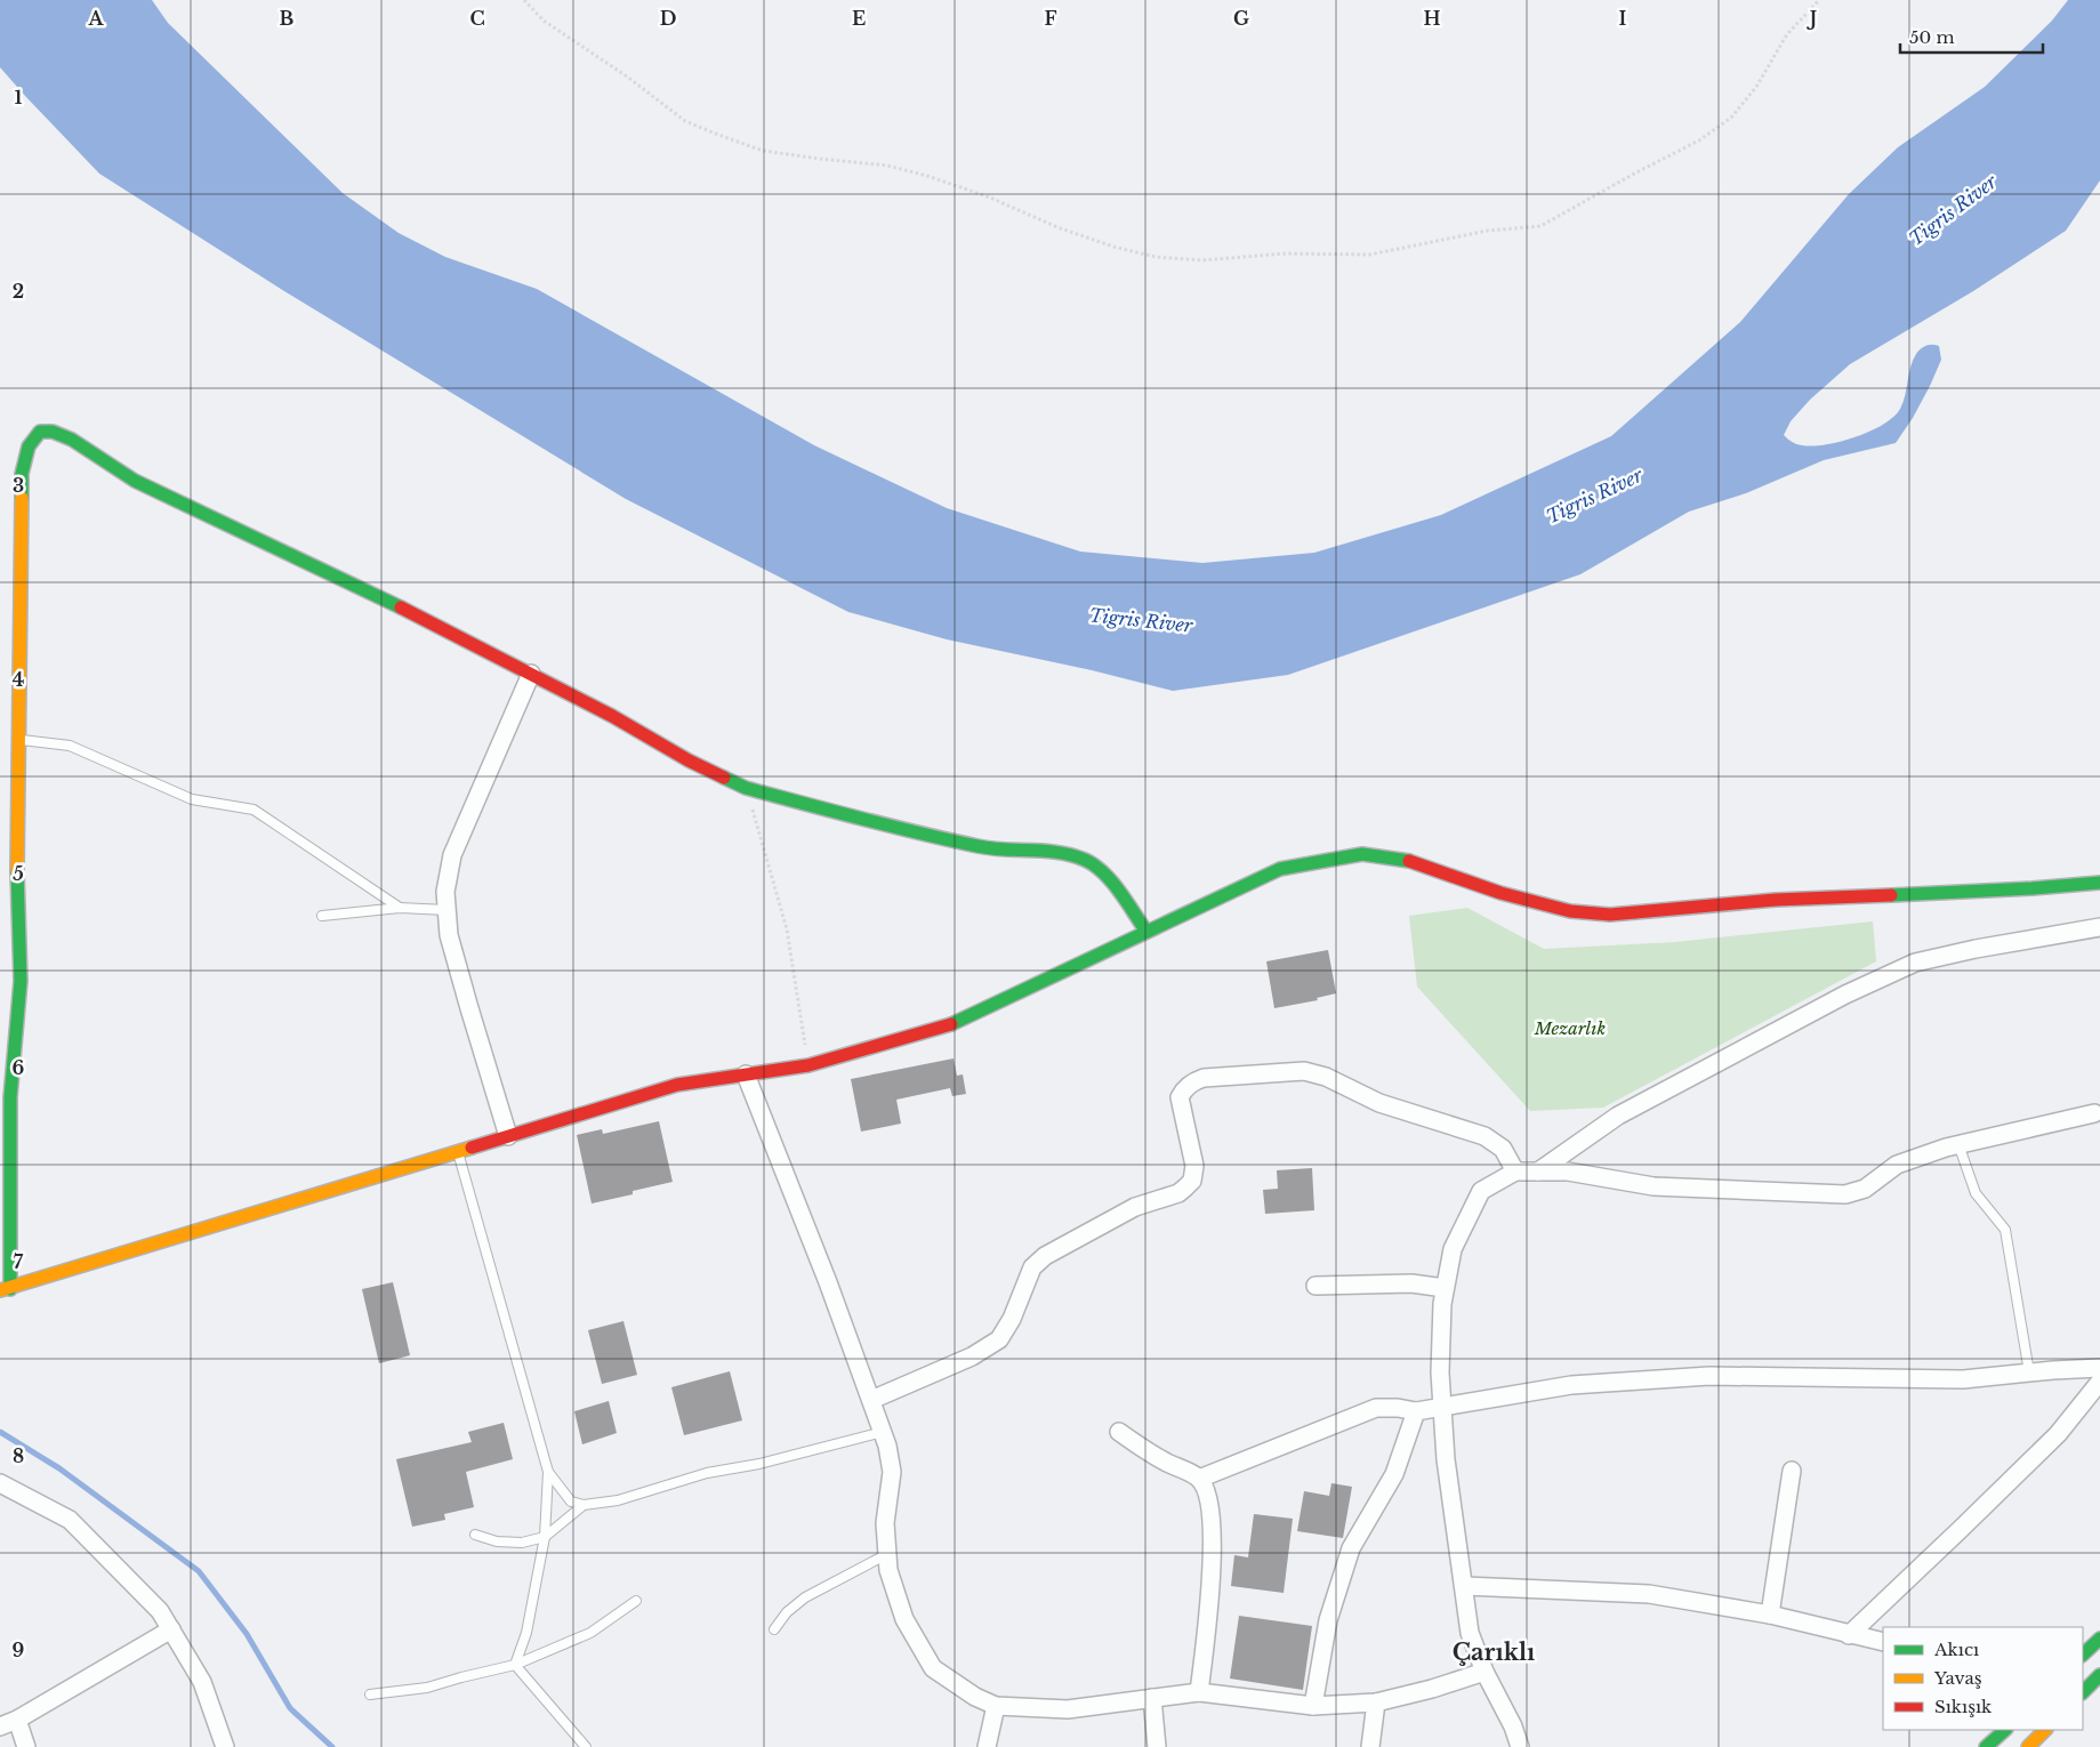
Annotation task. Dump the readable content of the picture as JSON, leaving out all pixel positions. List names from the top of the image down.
{
  "districts": ["Çarıklı"],
  "water": ["Tigris River"],
  "parks": ["Mezarlık"],
  "legend": ["Akıcı", "Yavaş", "Sıkışık"],
  "scale_bar": "50 m",
  "grid": {
    "columns": [
      "A",
      "B",
      "C",
      "D",
      "E",
      "F",
      "G",
      "H",
      "I",
      "J"
    ],
    "rows": [
      "1",
      "2",
      "3",
      "4",
      "5",
      "6",
      "7",
      "8",
      "9"
    ]
  }
}
